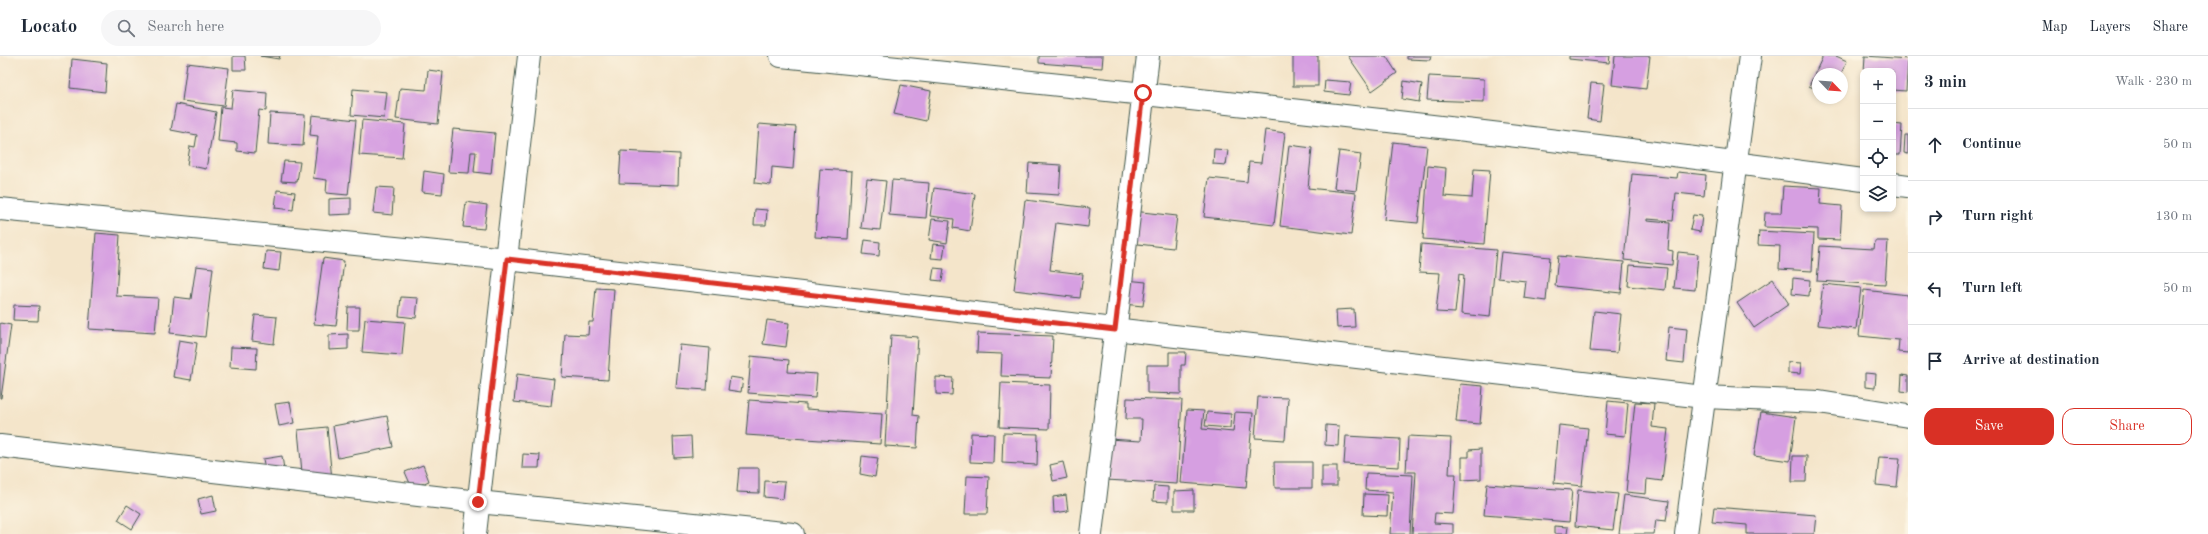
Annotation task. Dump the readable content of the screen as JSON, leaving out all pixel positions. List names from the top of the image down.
{
  "north": "bottom right",
  "page": {
    "header": "Locato",
    "search": "Search here",
    "nav": ["Map", "Layers", "Share"],
    "heading": ["3 min", "Walk · 230 m"],
    "map_buttons": ["+", "−"],
    "list": [
      ["Continue", "50 m"],
      ["Turn right", "130 m"],
      ["Turn left", "50 m"],
      "Arrive at destination"
    ],
    "buttons": ["Save", "Share"]
  }
}
